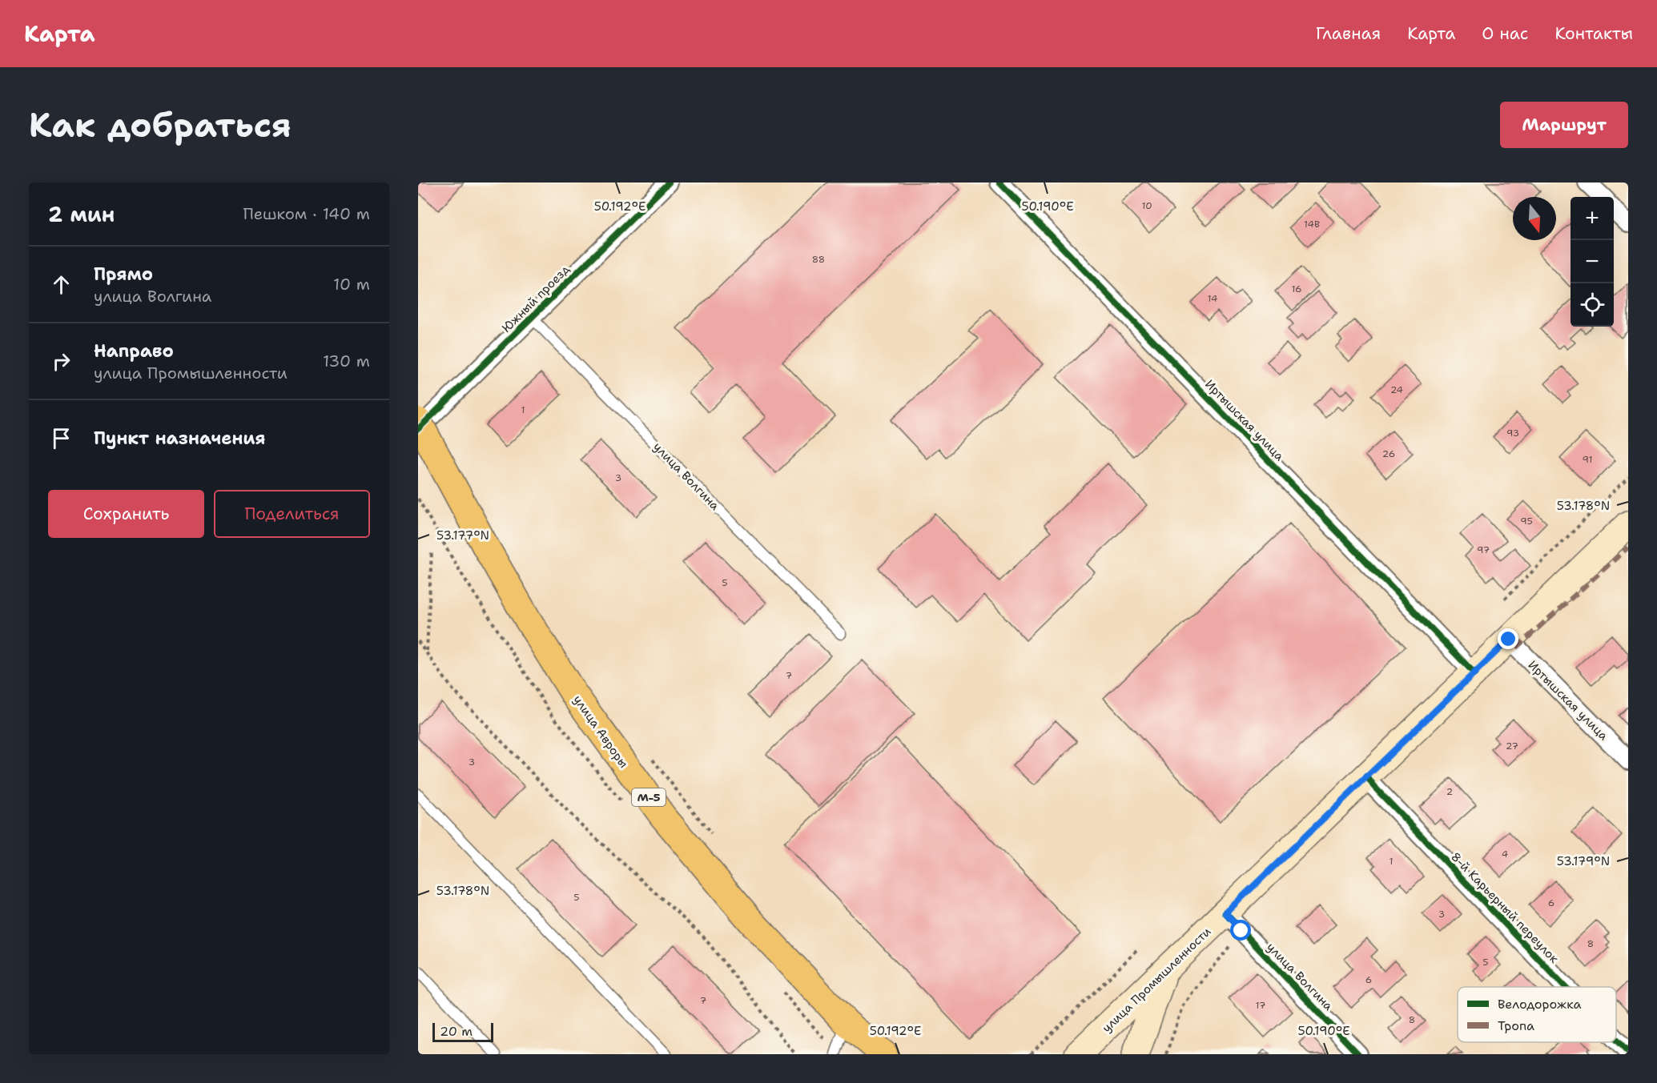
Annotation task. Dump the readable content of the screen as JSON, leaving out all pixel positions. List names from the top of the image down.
{
  "streets": {
    "main road": ["улица Авроры", "М-5", "улица Промышленности"],
    "street": [
      "Южный проезд",
      "Иртышская улица",
      "улица Волгина",
      "8-й Карьерный переулок"
    ]
  },
  "crossings": [
    ["Южный проезд", "улица Волгина"],
    ["Иртышская улица", "улица Промышленности"],
    ["улица Волгина", "улица Промышленности"],
    ["8-й Карьерный переулок", "улица Промышленности"]
  ],
  "house_numbers": [
    "10",
    "14В",
    "88",
    "16",
    "14",
    "24",
    "1",
    "93",
    "26",
    "91",
    "3",
    "95",
    "97",
    "5",
    "7",
    "27",
    "3",
    "2",
    "4",
    "1",
    "5",
    "6",
    "3",
    "8",
    "5",
    "6",
    "7",
    "17",
    "8"
  ],
  "legend": ["Велодорожка", "Тропа"],
  "scale_bar": "20 m",
  "north": "bottom",
  "page": {
    "header": "Карта",
    "nav": [
      "Главная",
      "Карта",
      "О нас",
      "Контакты"
    ],
    "buttons": [
      "Маршрут",
      ["Сохранить", "Поделиться"]
    ],
    "title": "Как добраться",
    "heading": ["2 мин", "Пешком · 140 m"],
    "map_buttons": ["+", "−"],
    "list": [
      ["Прямо", "улица Волгина", "10 m"],
      ["Направо", "улица Промышленности", "130 m"],
      "Пункт назначения"
    ],
    "scale": "20 m"
  },
  "coordinates": [
    "50.192°E",
    "50.190°E",
    "53.178°N",
    "53.177°N",
    "53.179°N"
  ]
}
